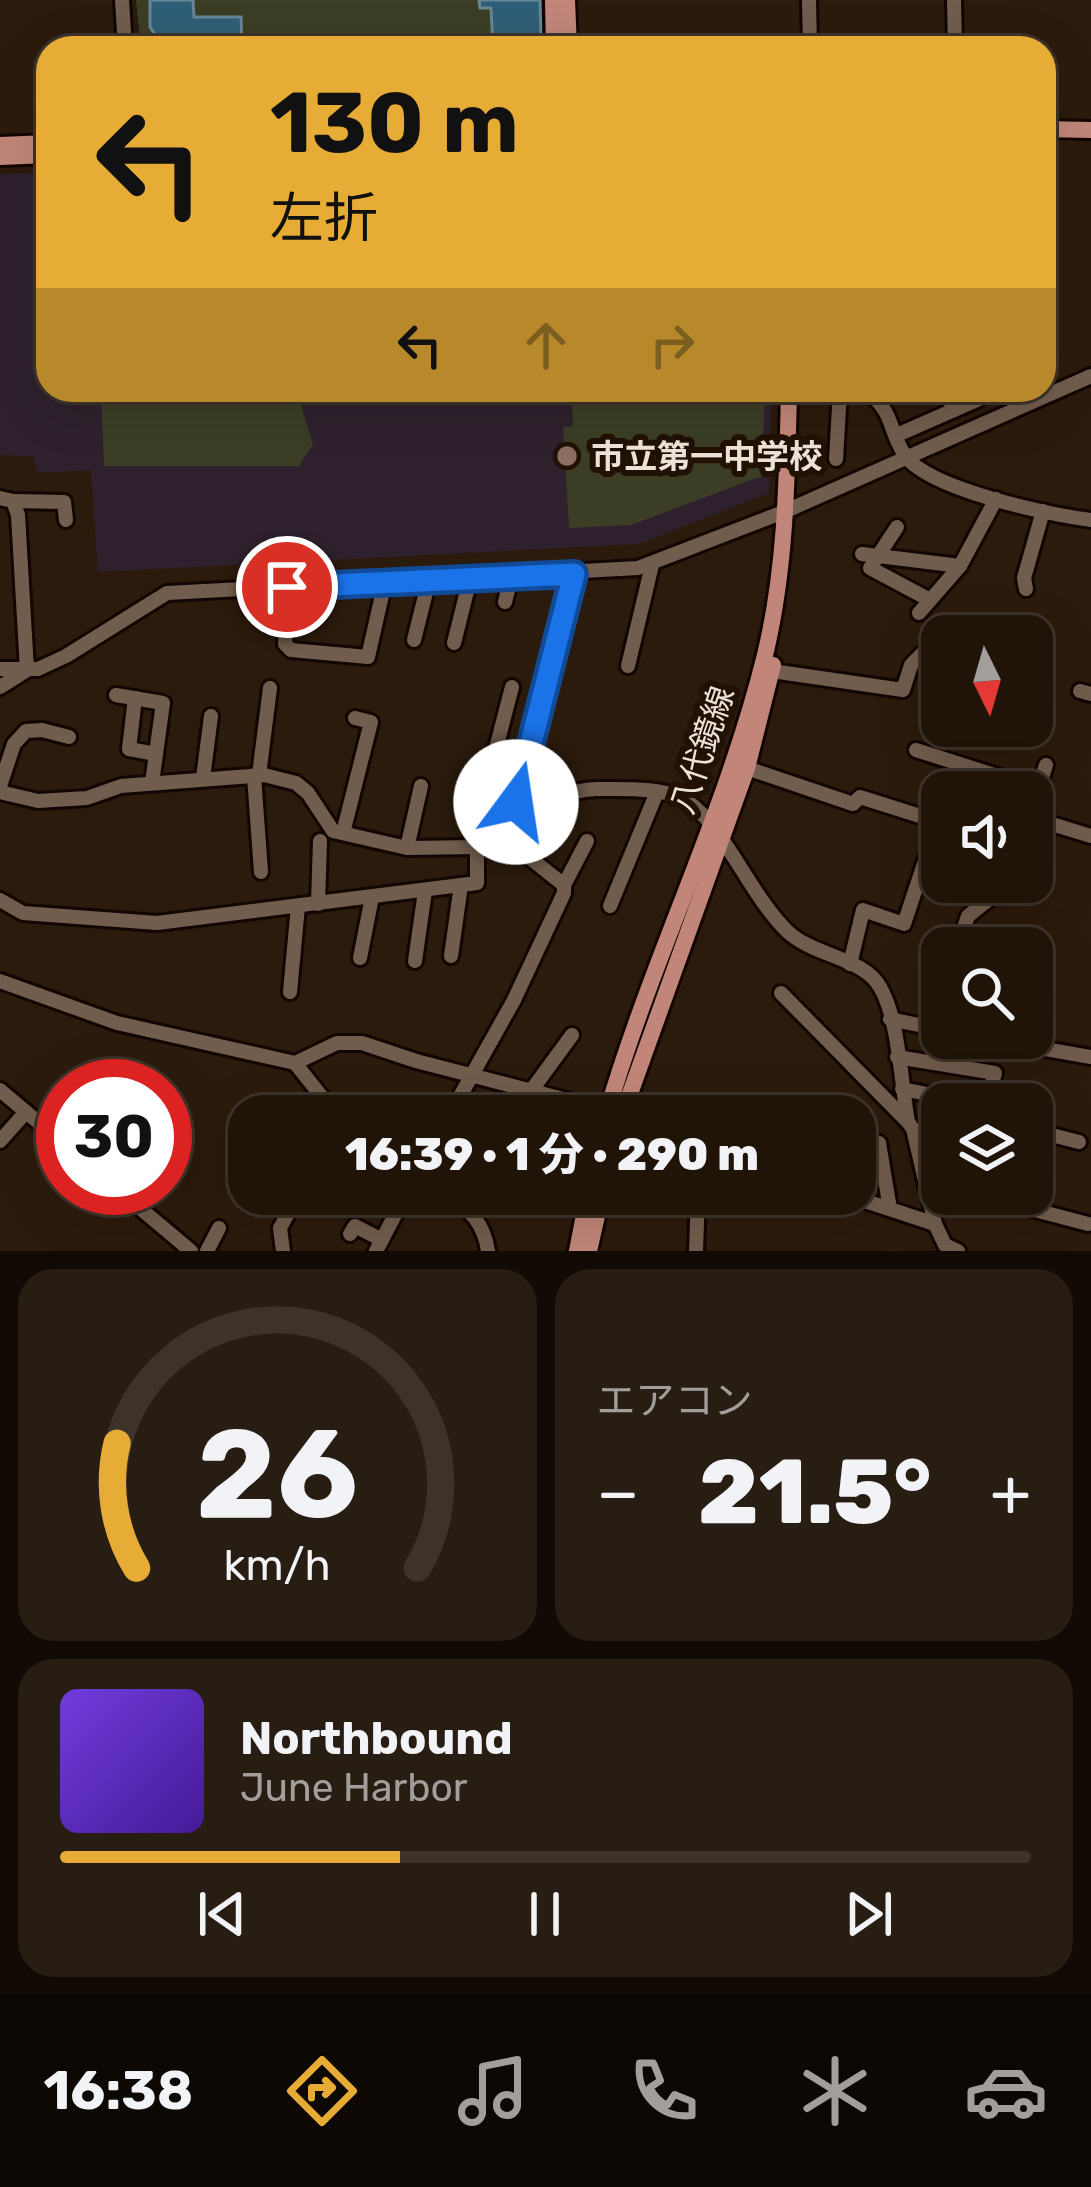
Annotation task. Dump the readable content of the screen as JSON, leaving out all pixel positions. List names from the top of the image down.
{
  "streets": {
    "main road": ["八代鏡線"]
  },
  "places": ["市立第一中学校"],
  "north": "bottom",
  "page": {
    "turn": ["130 m", "左折"],
    "limit": "30",
    "trip": "16:39 · 1 分 · 290 m",
    "tile": "エアコン",
    "heat": ["−", "21.5°", "+"],
    "song": ["Northbound", "June Harbor"],
    "tabs": "16:38",
    "gauge": ["26", "km/h"]
  }
}
